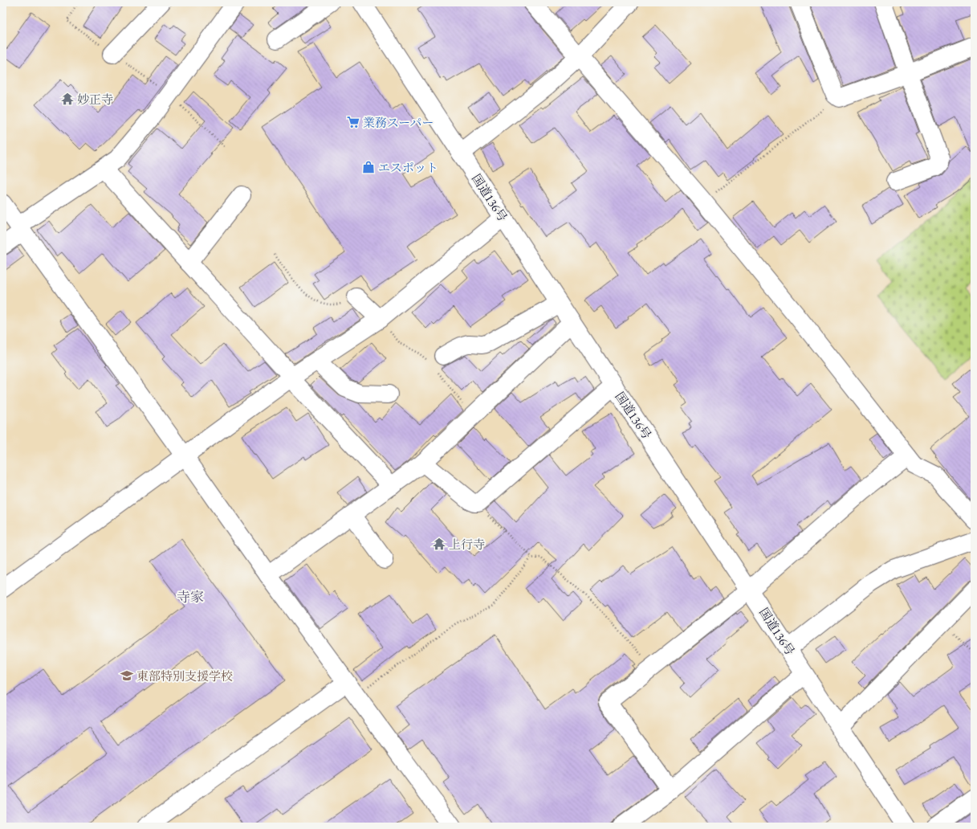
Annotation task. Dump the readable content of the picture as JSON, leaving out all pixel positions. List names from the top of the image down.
{
  "streets": {
    "main road": ["国道136号"]
  },
  "districts": ["寺家"],
  "places": {
    "temple": ["妙正寺", "上行寺"],
    "supermarket": ["業務スーパー"],
    "shop": ["エスポット"],
    "school or university": ["東部特別支援学校"]
  }
}
